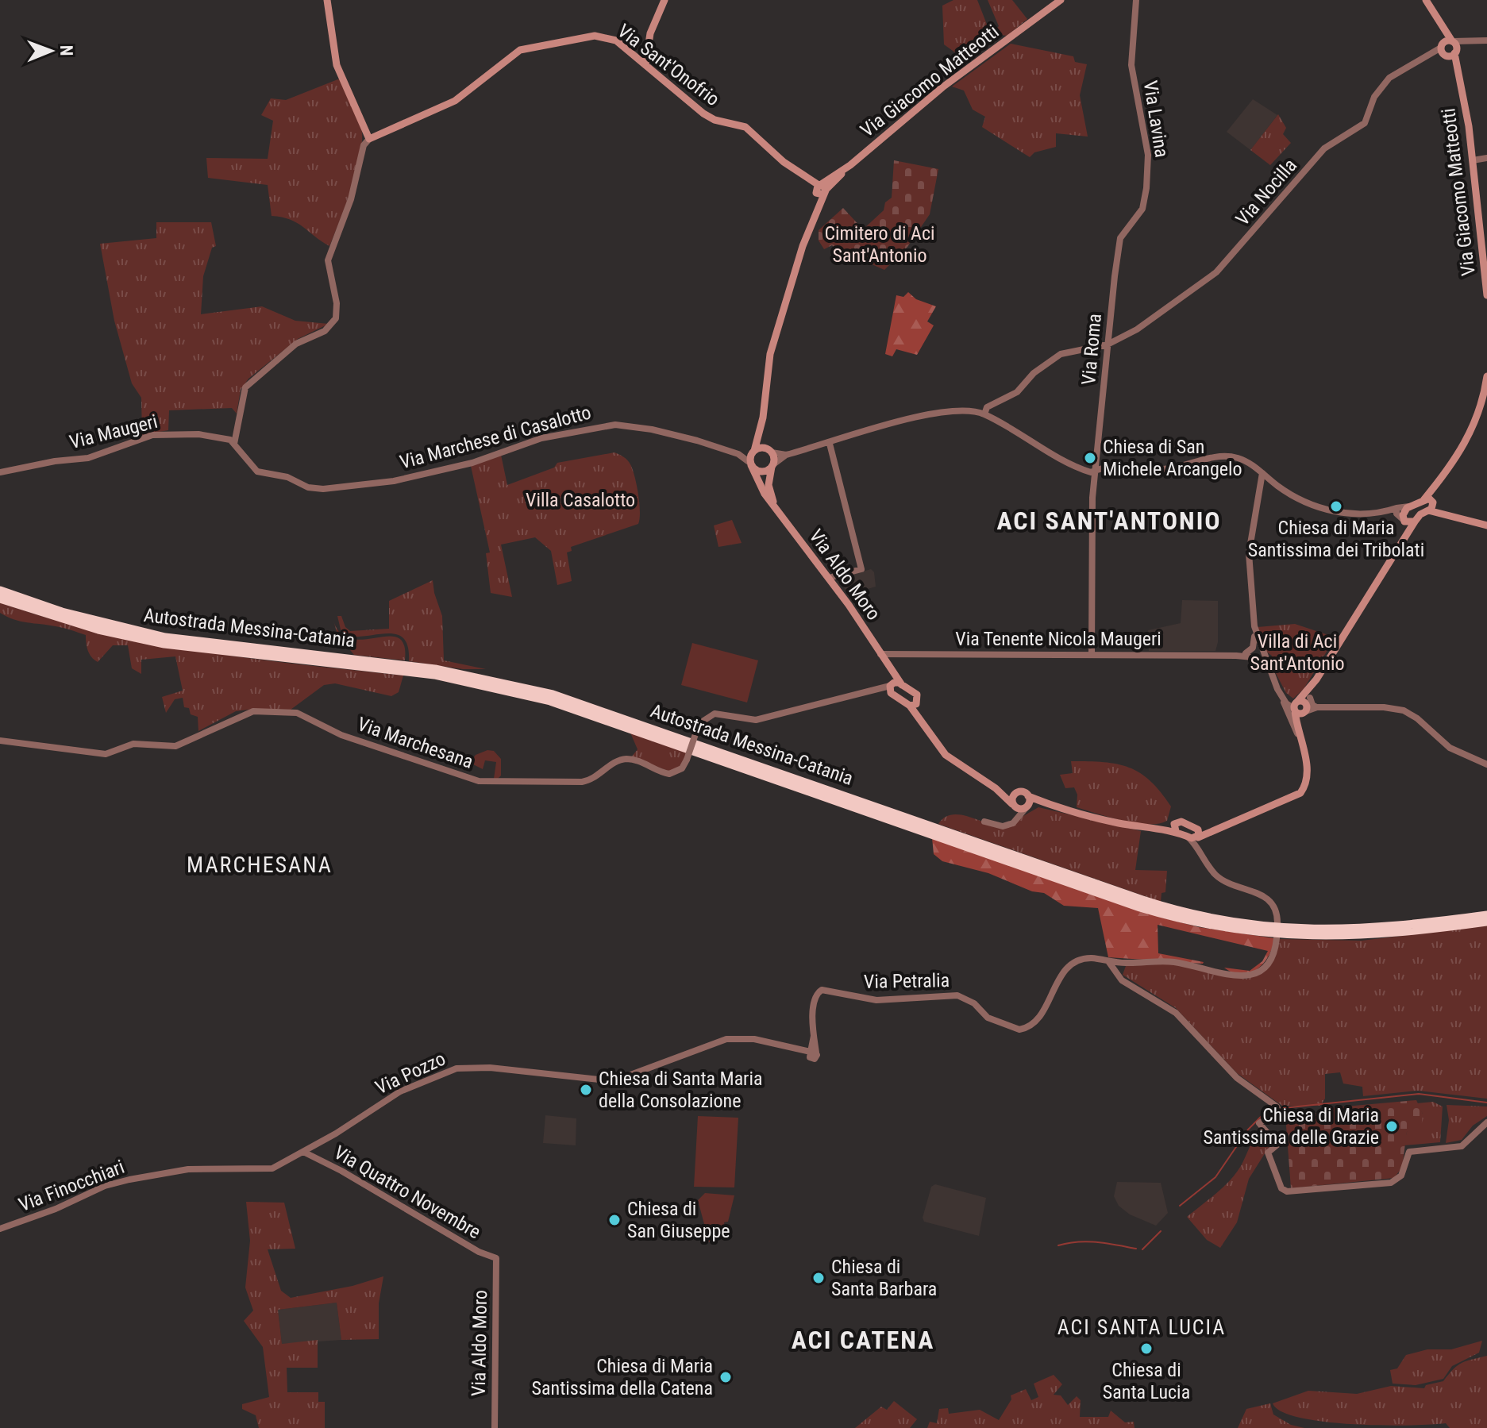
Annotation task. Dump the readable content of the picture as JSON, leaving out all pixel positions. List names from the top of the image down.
{
  "streets": {
    "highway": ["Autostrada Messina-Catania"],
    "main road": ["Via Sant'Onofrio", "Via Giacomo Matteotti", "Via Aldo Moro"],
    "street": [
      "Via Lavina",
      "Via Nocilla",
      "Via Roma",
      "Via Maugeri",
      "Via Marchese di Casalotto",
      "Via Tenente Nicola Maugeri",
      "Via Marchesana",
      "Via Petralia",
      "Via Pozzo",
      "Via Finocchiari",
      "Via Quattro Novembre"
    ]
  },
  "crossings": [
    ["Via Sant'Onofrio", "Via Giacomo Matteotti"],
    ["Via Lavina", "Via Roma"],
    ["Via Nocilla", "Via Roma"],
    ["Via Roma", "Via Tenente Nicola Maugeri"],
    ["Via Maugeri", "Via Marchese di Casalotto"],
    ["Via Aldo Moro", "Via Tenente Nicola Maugeri"],
    ["Via Aldo Moro", "Via Quattro Novembre"],
    ["Via Petralia", "Via Pozzo"],
    ["Via Pozzo", "Via Finocchiari"],
    ["Via Pozzo", "Via Quattro Novembre"],
    ["Via Finocchiari", "Via Quattro Novembre"]
  ],
  "districts": [
    "ACI SANT'ANTONIO",
    "MARCHESANA",
    "ACI SANTA LUCIA",
    "ACI CATENA"
  ],
  "parks": ["Cimitero di Aci Sant'Antonio", "Villa Casalotto", "Villa di Aci Sant'Antonio"],
  "places": [
    "Chiesa di San Michele Arcangelo",
    "Chiesa di Maria Santissima dei Tribolati",
    "Chiesa di Santa Maria della Consolazione",
    "Chiesa di Maria Santissima delle Grazie",
    "Chiesa di San Giuseppe",
    "Chiesa di Santa Barbara",
    "Chiesa di Santa Lucia",
    "Chiesa di Maria Santissima della Catena"
  ],
  "north": "right"
}
